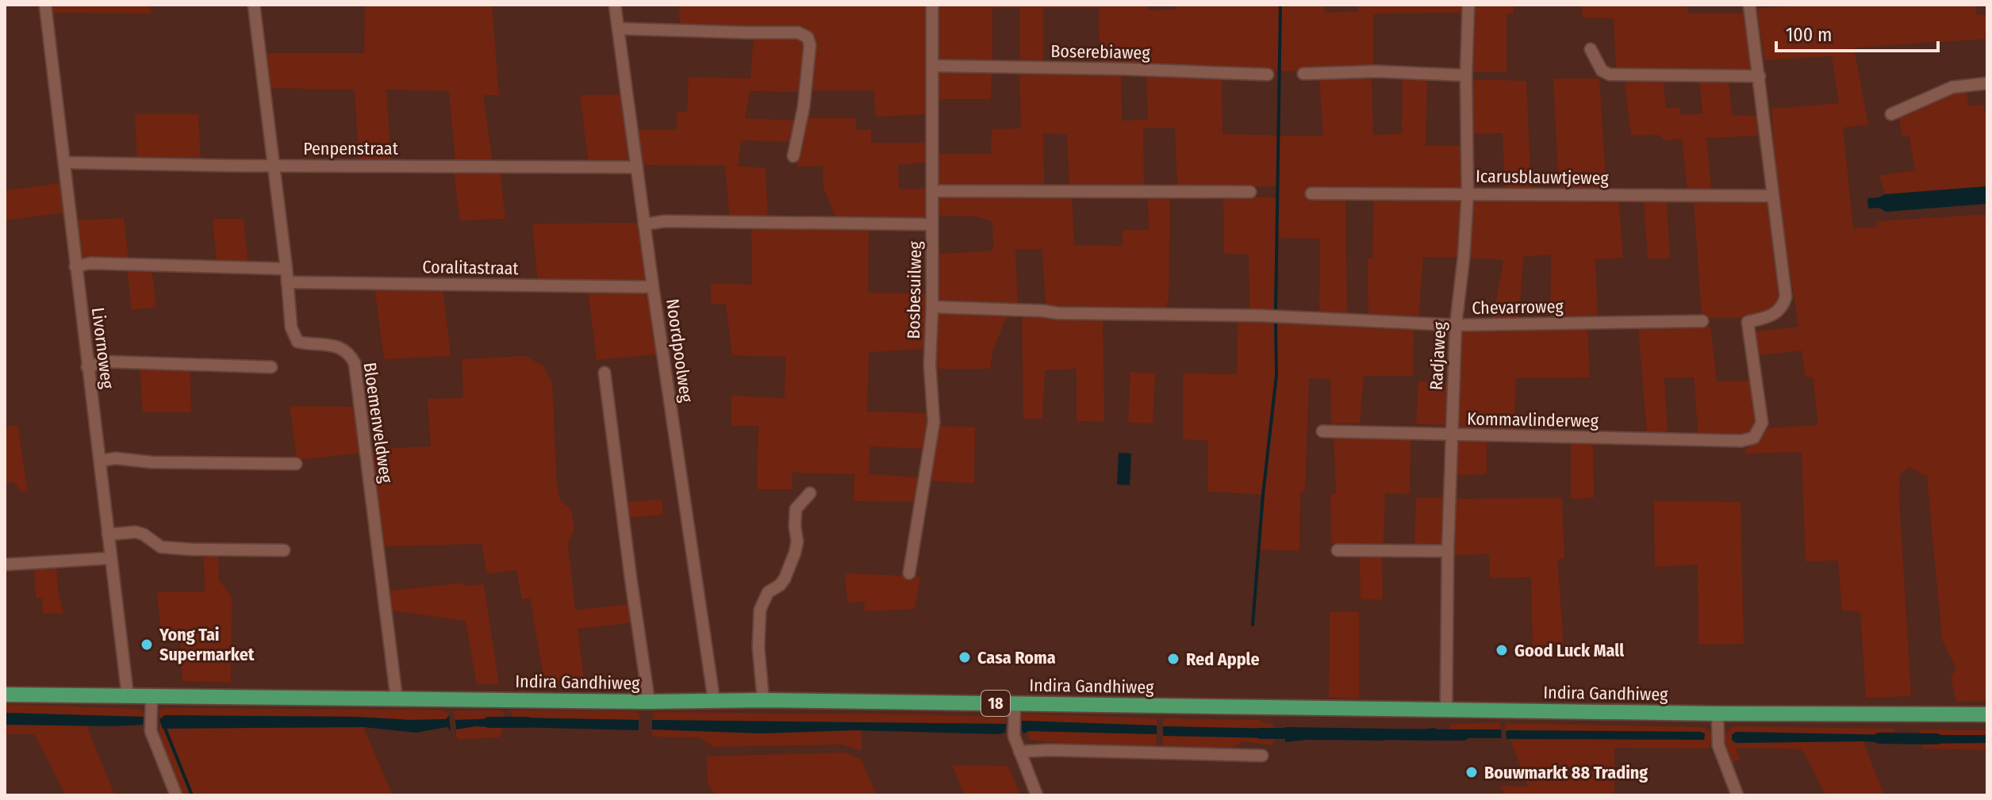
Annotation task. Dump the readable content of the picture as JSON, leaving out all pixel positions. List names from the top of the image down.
{
  "streets": {
    "main road": ["Indira Gandhiweg", "18"],
    "street": [
      "Boserebiaweg",
      "Penpenstraat",
      "Icarusblauwtjeweg",
      "Coralitastraat",
      "Bosbesuilweg",
      "Chevarroweg",
      "Livornoweg",
      "Noordpoolweg",
      "Radjaweg",
      "Kommavlinderweg",
      "Bloemenveldweg"
    ]
  },
  "crossings": [
    ["Boserebiaweg", "Bosbesuilweg"],
    ["Penpenstraat", "Livornoweg"],
    ["Penpenstraat", "Noordpoolweg"],
    ["Penpenstraat", "Bloemenveldweg"],
    ["Icarusblauwtjeweg", "Radjaweg"],
    ["Icarusblauwtjeweg", "Kommavlinderweg"],
    ["Coralitastraat", "Noordpoolweg"],
    ["Coralitastraat", "Bloemenveldweg"],
    ["Bosbesuilweg", "Chevarroweg"],
    ["Chevarroweg", "Radjaweg"],
    ["Livornoweg", "Indira Gandhiweg"],
    ["Noordpoolweg", "Indira Gandhiweg"],
    ["Radjaweg", "Kommavlinderweg"],
    ["Radjaweg", "Indira Gandhiweg"],
    ["Bloemenveldweg", "Indira Gandhiweg"]
  ],
  "places": [
    "Yong Tai Supermarket",
    "Good Luck Mall",
    "Casa Roma",
    "Red Apple",
    "Bouwmarkt 88 Trading"
  ],
  "scale_bar": "100 m"
}
